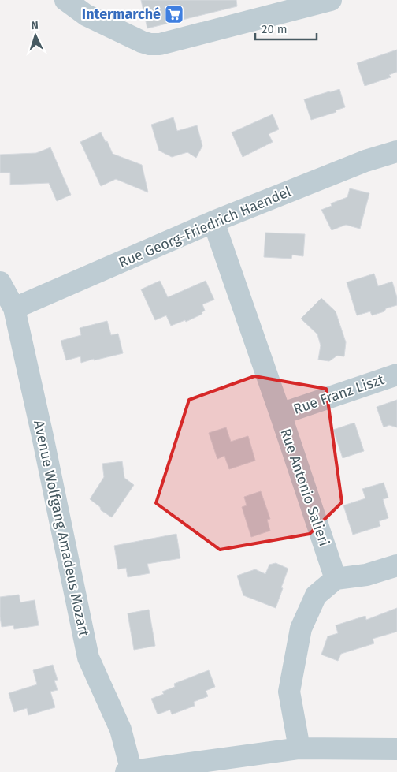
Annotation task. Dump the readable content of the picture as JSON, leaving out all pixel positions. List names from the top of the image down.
{
  "streets": {
    "street": [
      "Rue Georg-Friedrich Haendel",
      "Rue Franz Liszt",
      "Rue Antonio Salieri",
      "Avenue Wolfgang Amadeus Mozart"
    ]
  },
  "crossings": [
    ["Rue Georg-Friedrich Haendel", "Rue Antonio Salieri"],
    ["Rue Georg-Friedrich Haendel", "Avenue Wolfgang Amadeus Mozart"],
    ["Rue Franz Liszt", "Rue Antonio Salieri"]
  ],
  "places": {
    "supermarket": ["Intermarché"]
  },
  "scale_bar": "20 m",
  "north": "top"
}
